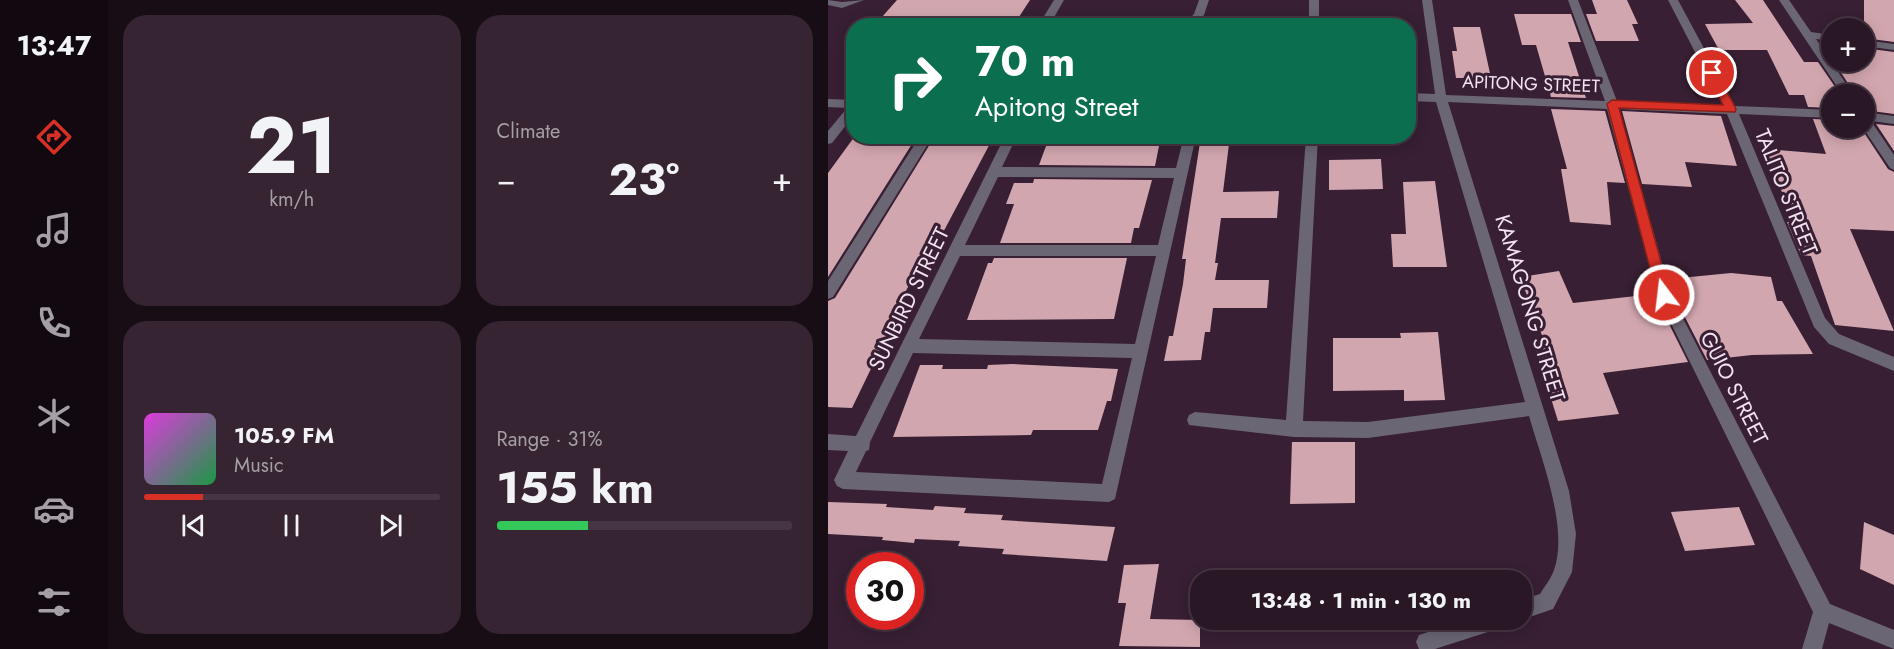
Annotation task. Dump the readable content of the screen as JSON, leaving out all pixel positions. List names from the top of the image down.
{
  "streets": {
    "street": [
      "APITONG STREET",
      "TALITO STREET",
      "SUNBIRD STREET",
      "KAMAGONG STREET",
      "GUIO STREET"
    ]
  },
  "crossings": [
    ["APITONG STREET", "TALITO STREET"],
    ["APITONG STREET", "KAMAGONG STREET"],
    ["APITONG STREET", "GUIO STREET"]
  ],
  "page": {
    "tabs": "13:47",
    "tile": [
      ["21", "km/h"],
      "Climate",
      ["Range · 31%", "155 km"]
    ],
    "map_buttons": ["+", "−"],
    "turn": ["70 m", "Apitong Street"],
    "heat": ["−", "23°", "+"],
    "song": ["105.9 FM", "Music"],
    "limit": "30",
    "trip": "13:48 · 1 min · 130 m"
  }
}
